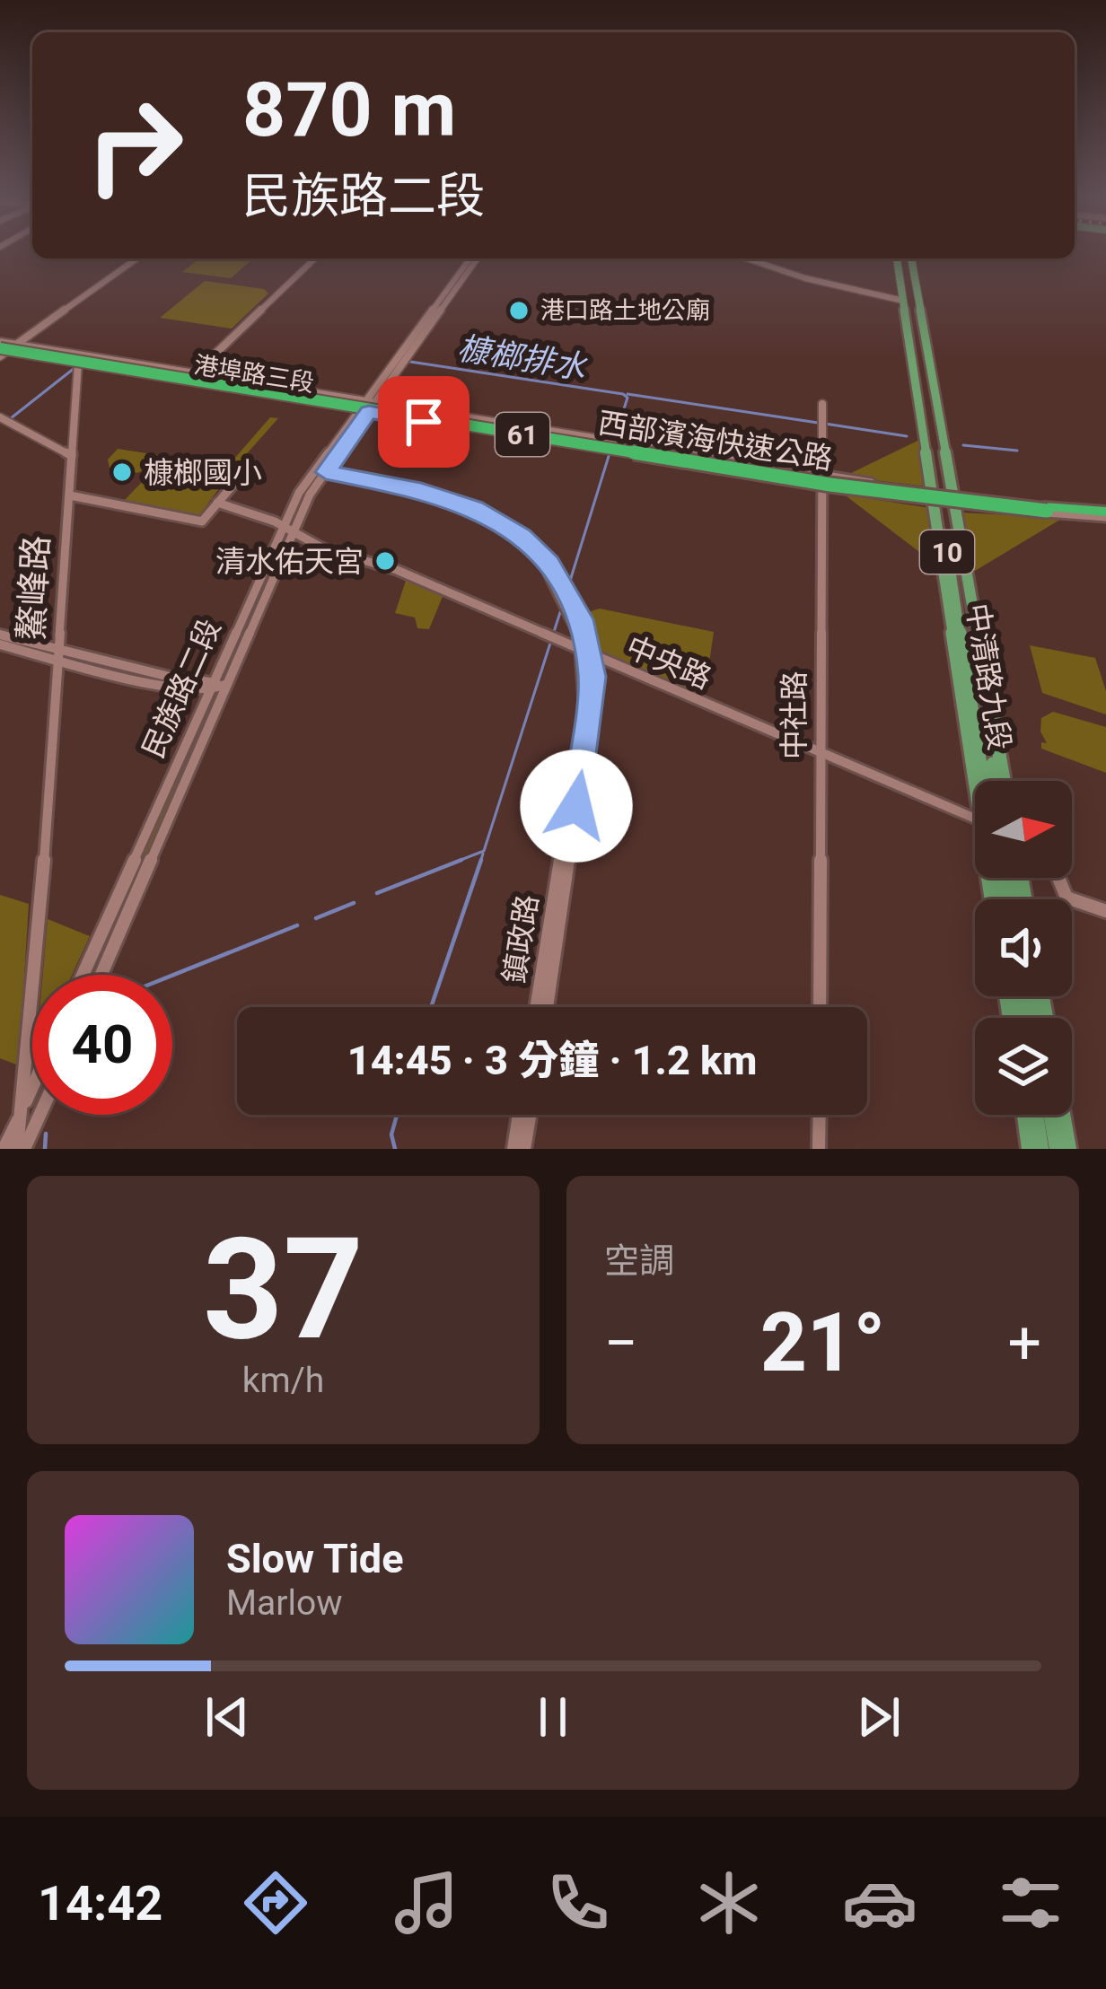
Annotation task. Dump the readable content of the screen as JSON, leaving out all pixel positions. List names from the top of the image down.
{
  "streets": {
    "highway": ["61", "西部濱海快速公路"],
    "main road": ["10", "中清路九段"],
    "street": [
      "港埠路三段",
      "鰲峰路",
      "中央路",
      "民族路二段",
      "中社路",
      "鎮政路"
    ]
  },
  "crossings": [
    ["港埠路三段", "西部濱海快速公路"],
    ["港埠路三段", "鰲峰路"],
    ["港埠路三段", "中清路九段"],
    ["港埠路三段", "民族路二段"],
    ["港埠路三段", "中社路"],
    ["中央路", "民族路二段"],
    ["中央路", "中社路"],
    ["中央路", "鎮政路"],
    ["民族路二段", "鎮政路"]
  ],
  "water": ["槺榔排水"],
  "places": ["港口路土地公廟", "槺榔國小", "清水佑天宮"],
  "north": "right",
  "page": {
    "turn": ["870 m", "民族路二段"],
    "limit": "40",
    "trip": "14:45 · 3 分鐘 · 1.2 km",
    "tile": [
      ["37", "km/h"],
      "空調"
    ],
    "heat": ["−", "21°", "+"],
    "song": ["Slow Tide", "Marlow"],
    "tabs": "14:42"
  }
}
